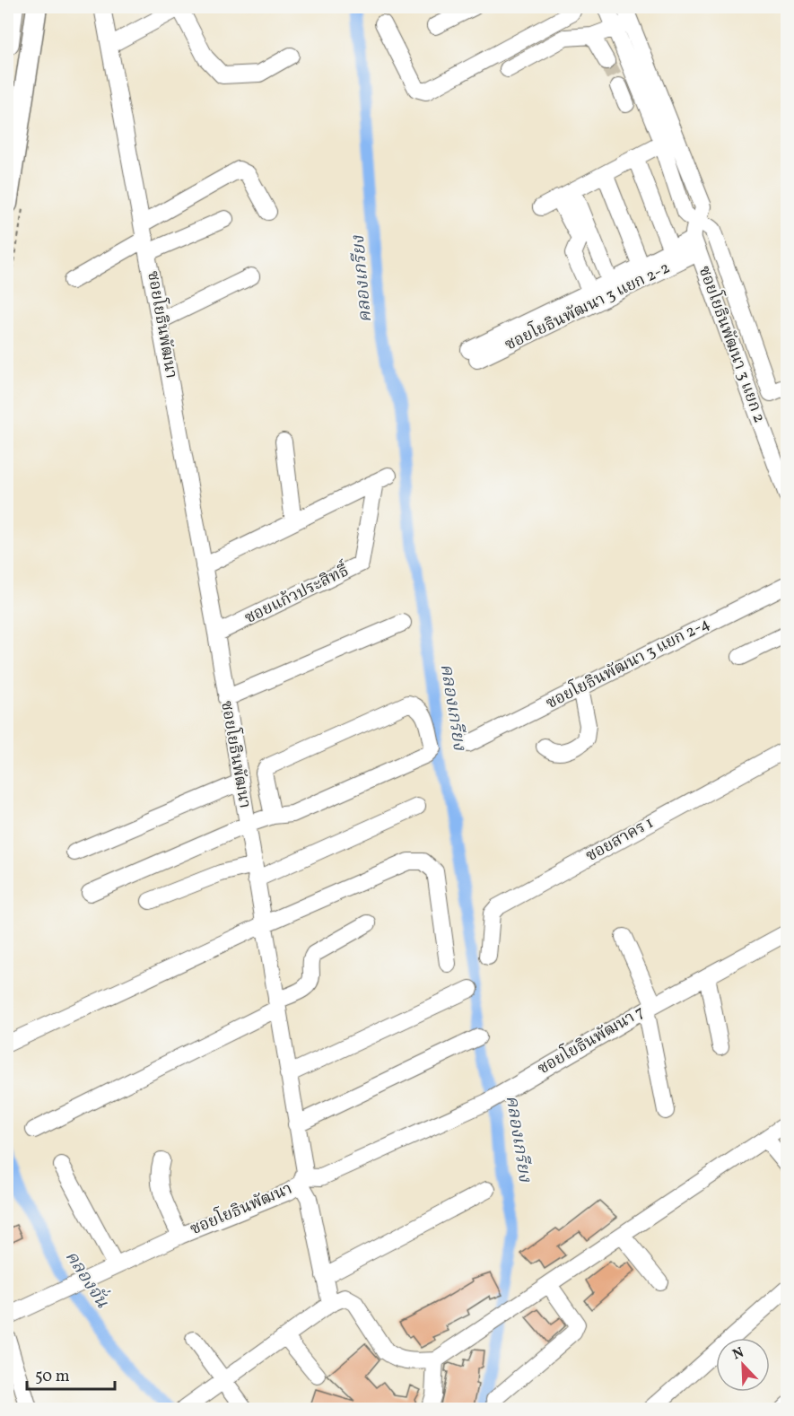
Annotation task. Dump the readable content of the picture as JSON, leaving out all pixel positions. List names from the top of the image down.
{
  "streets": {
    "street": [
      "ซอยโยธินพัฒนา 3 แยก 2-2",
      "ซอยโยธินพัฒนา",
      "ซอยโยธินพัฒนา 3 แยก 2",
      "ซอยแก้วประสิทธื์",
      "ซอยโยธินพัฒนา 3 แยก 2-4",
      "ซอยสาคร 1",
      "ซอยโยธินพัฒนา 7"
    ]
  },
  "crossings": [
    ["ซอยโยธินพัฒนา 3 แยก 2-2", "ซอยโยธินพัฒนา 3 แยก 2"],
    ["ซอยโยธินพัฒนา", "ซอยแก้วประสิทธื์"],
    ["ซอยโยธินพัฒนา", "ซอยโยธินพัฒนา 7"]
  ],
  "water": ["คลองเกรียง", "คลองจั่น"],
  "scale_bar": "50 m",
  "north": "top left"
}
